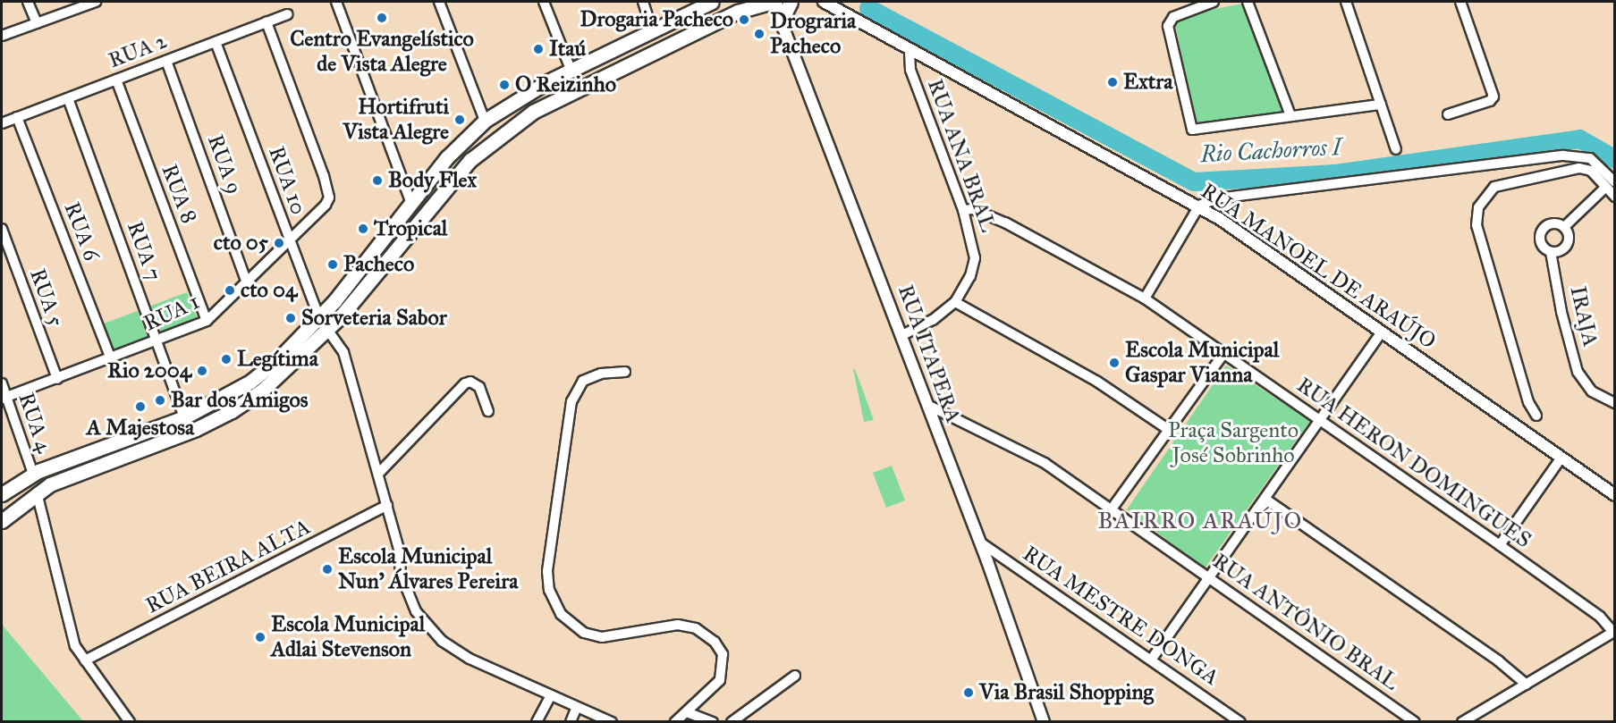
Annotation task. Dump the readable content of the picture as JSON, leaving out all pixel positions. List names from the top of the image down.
{
  "streets": {
    "street": [
      "RUA 2",
      "RUA ANA BRAL",
      "RUA 9",
      "RUA 10",
      "RUA 8",
      "RUA 6",
      "RUA 7",
      "RUA MANOEL DE ARAÚJO",
      "RUA 5",
      "RUA 1",
      "IRAJA",
      "RUA ITAPERA",
      "RUA 4",
      "RUA HERON DOMINGUES",
      "RUA BEIRA ALTA",
      "RUA MESTRE DONGA",
      "RUA ANTÔNIO BRAL"
    ]
  },
  "crossings": [
    ["RUA 2", "RUA 9"],
    ["RUA 2", "RUA 10"],
    ["RUA 2", "RUA 8"],
    ["RUA 2", "RUA 6"],
    ["RUA 2", "RUA 7"],
    ["RUA 2", "RUA 1"],
    ["RUA ANA BRAL", "RUA MANOEL DE ARAÚJO"],
    ["RUA ANA BRAL", "RUA ITAPERA"],
    ["RUA ANA BRAL", "RUA HERON DOMINGUES"],
    ["RUA 9", "RUA 1"],
    ["RUA 10", "RUA 1"],
    ["RUA 10", "RUA BEIRA ALTA"],
    ["RUA 8", "RUA 1"],
    ["RUA 6", "RUA 1"],
    ["RUA 7", "RUA 1"],
    ["RUA 5", "RUA 1"],
    ["RUA 1", "RUA 4"],
    ["RUA ITAPERA", "RUA MESTRE DONGA"],
    ["RUA ITAPERA", "RUA ANTÔNIO BRAL"]
  ],
  "districts": ["BAIRRO ARAÚJO"],
  "water": ["Rio Cachorros I"],
  "parks": ["Praça Sargento José Sobrinho"],
  "places": [
    "Centro Evangelístico de Vista Alegre",
    "Drogaria Pacheco",
    "Drograria Pacheco",
    "Itaú",
    "Extra",
    "O Reizinho",
    "Hortifruti Vista Alegre",
    "Body Flex",
    "Tropical",
    "cto 05",
    "Pacheco",
    "cto 04",
    "Sorveteria Sabor",
    "Legítima",
    "Escola Municipal Gaspar Vianna",
    "Rio 2004",
    "Bar dos Amigos",
    "A Majestosa",
    "Escola Municipal Nun' Álvares Pereira",
    "Escola Municipal Adlai Stevenson",
    "Via Brasil Shopping"
  ]
}
